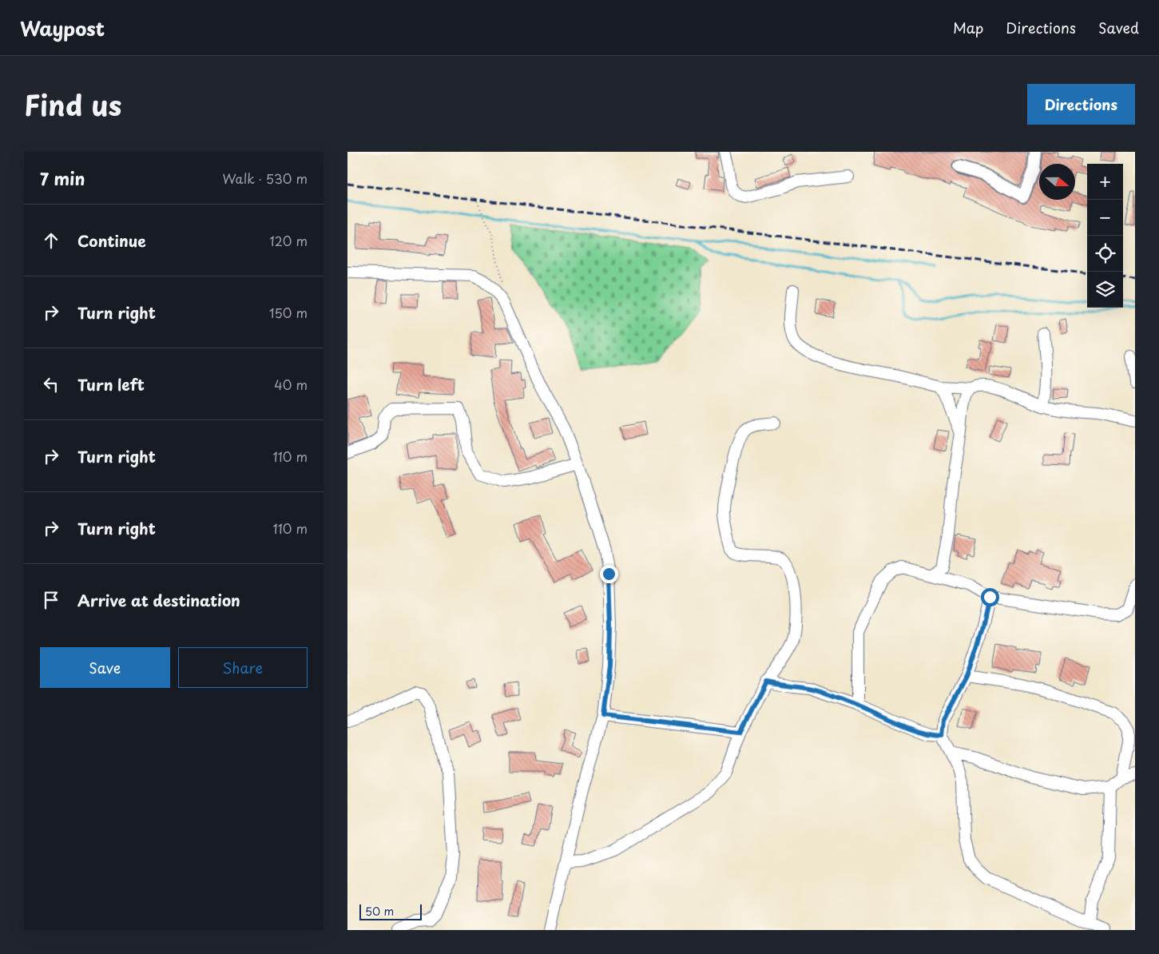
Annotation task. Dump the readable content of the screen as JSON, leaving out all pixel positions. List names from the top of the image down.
{
  "scale_bar": "50 m",
  "north": "right",
  "page": {
    "header": "Waypost",
    "nav": ["Map", "Directions", "Saved"],
    "title": "Find us",
    "buttons": [
      "Directions",
      ["Save", "Share"]
    ],
    "heading": ["7 min", "Walk · 530 m"],
    "map_buttons": ["+", "−"],
    "list": [
      ["Continue", "120 m"],
      ["Turn right", "150 m"],
      ["Turn left", "40 m"],
      ["Turn right", "110 m"],
      ["Turn right", "110 m"],
      "Arrive at destination"
    ],
    "scale": "50 m"
  }
}
